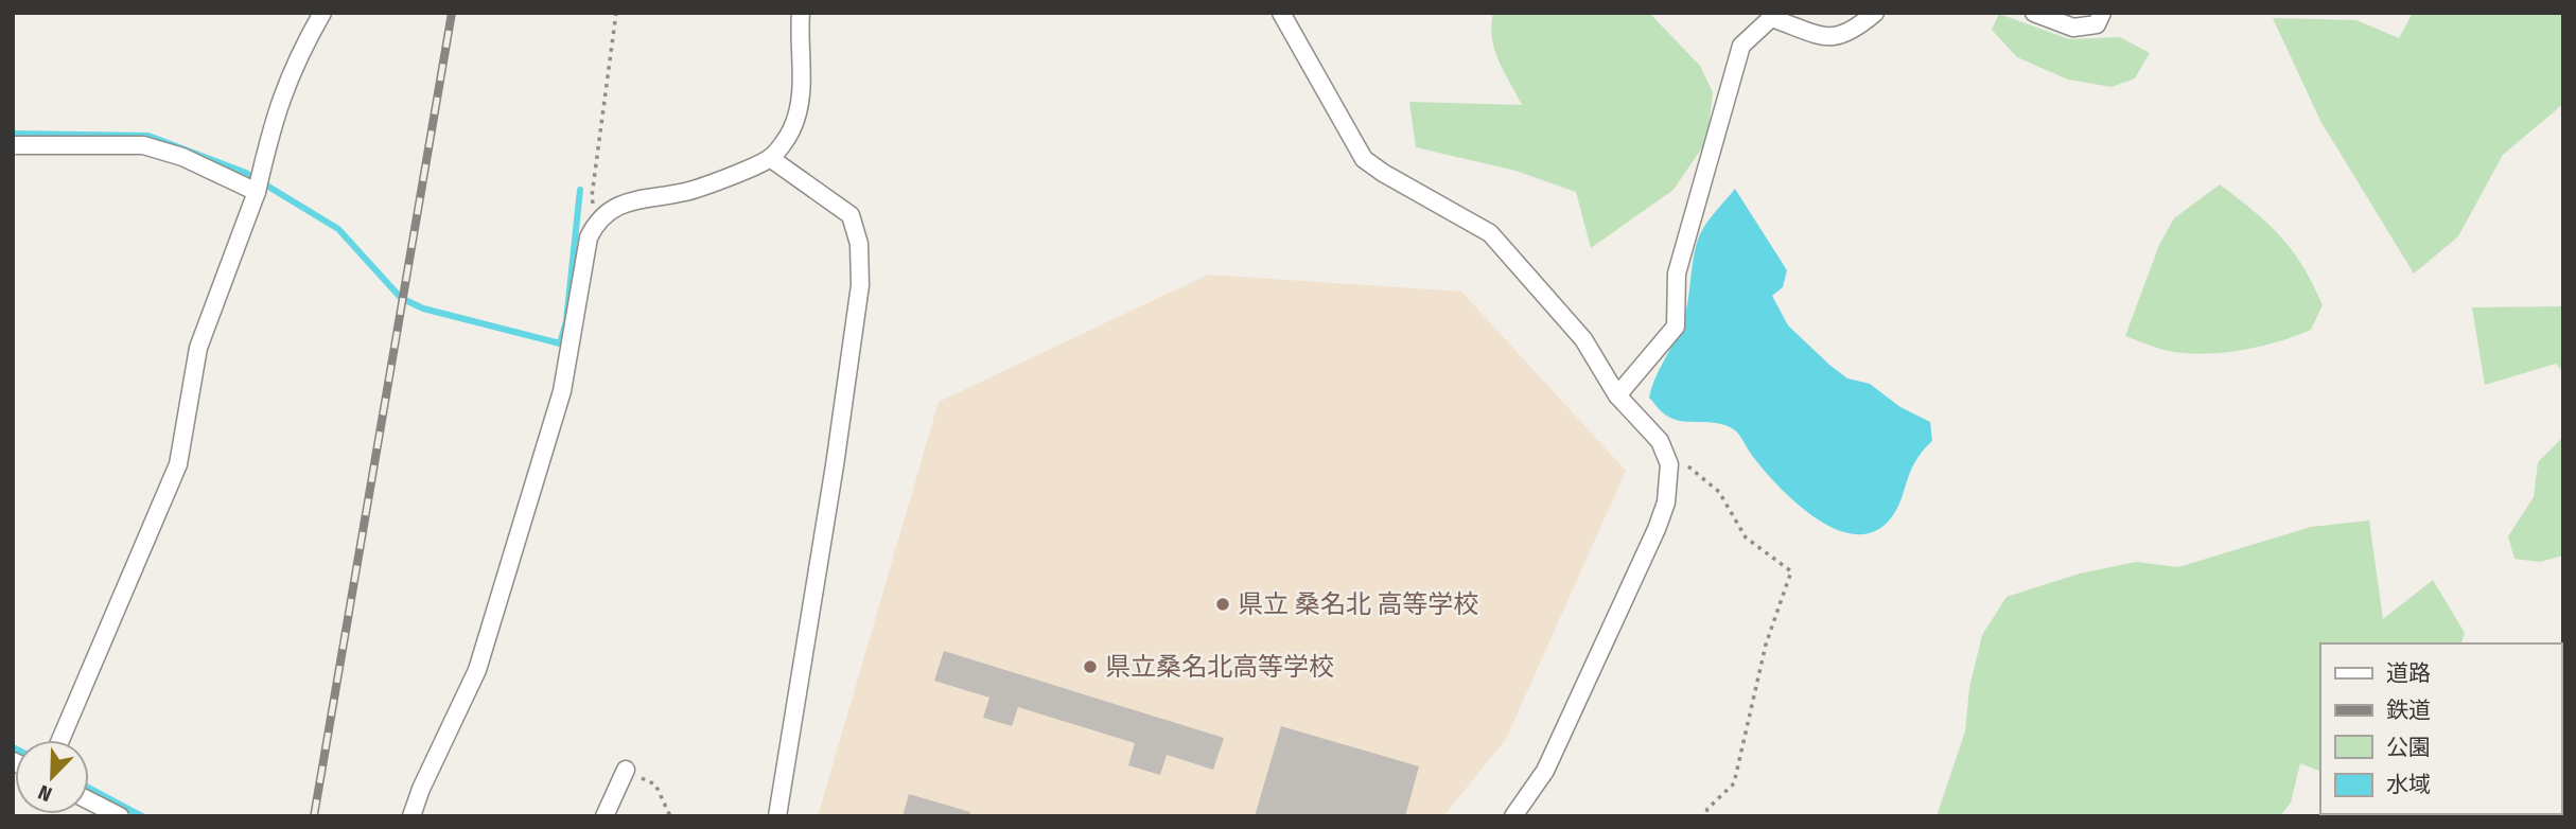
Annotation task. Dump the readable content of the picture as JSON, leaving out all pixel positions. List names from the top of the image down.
{
  "places": ["県立 桑名北 高等学校", "県立桑名北高等学校"],
  "legend": [
    "道路",
    "鉄道",
    "公園",
    "水域"
  ],
  "north": "bottom left"
}
